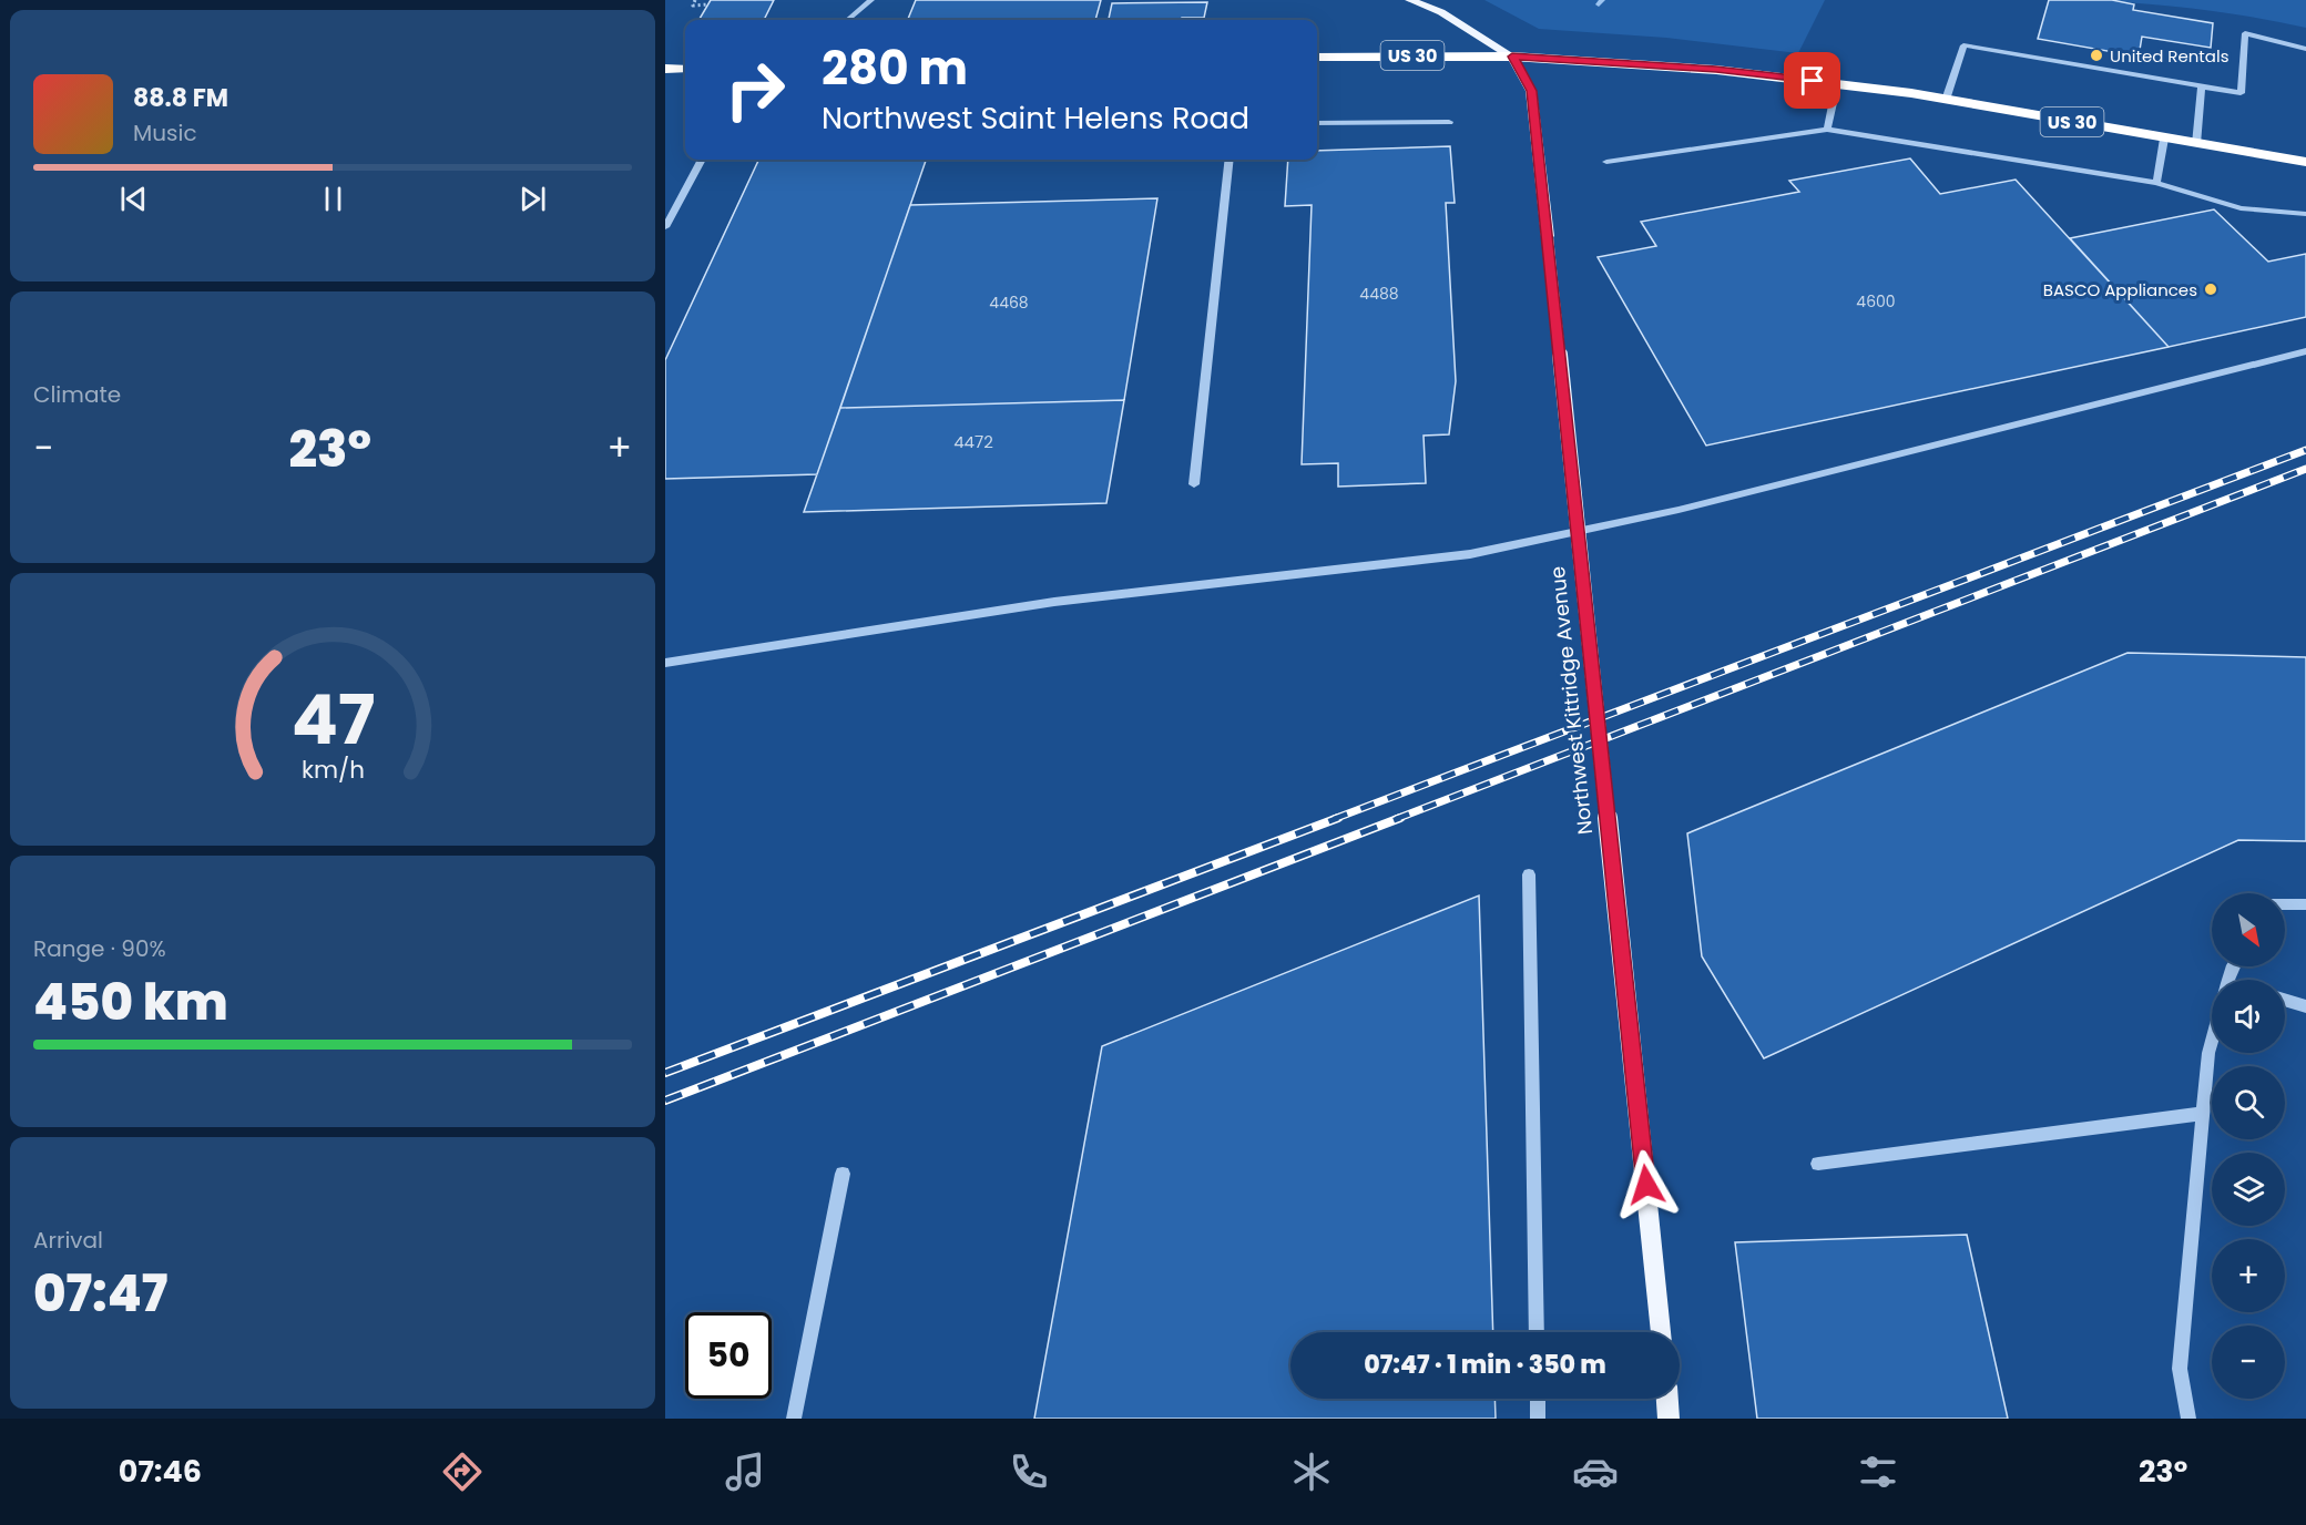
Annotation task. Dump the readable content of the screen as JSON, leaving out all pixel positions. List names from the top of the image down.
{
  "streets": {
    "highway": ["US 30"],
    "main road": ["Northwest Kittridge Avenue"]
  },
  "crossings": [
    ["US 30", "Northwest Kittridge Avenue"]
  ],
  "places": ["United Rentals", "BASCO Appliances"],
  "house_numbers": [
    "4488",
    "4600",
    "4468",
    "4472"
  ],
  "north": "bottom right",
  "page": {
    "turn": ["280 m", "Northwest Saint Helens Road"],
    "song": ["88.8 FM", "Music"],
    "tile": [
      "Climate",
      ["Range · 90%", "450 km"],
      ["Arrival", "07:47"]
    ],
    "heat": ["−", "23°", "+"],
    "map_buttons": ["+", "−"],
    "limit": "50",
    "trip": "07:47 · 1 min · 350 m",
    "tabs": ["07:46", "23°"],
    "gauge": ["47", "km/h"]
  }
}
